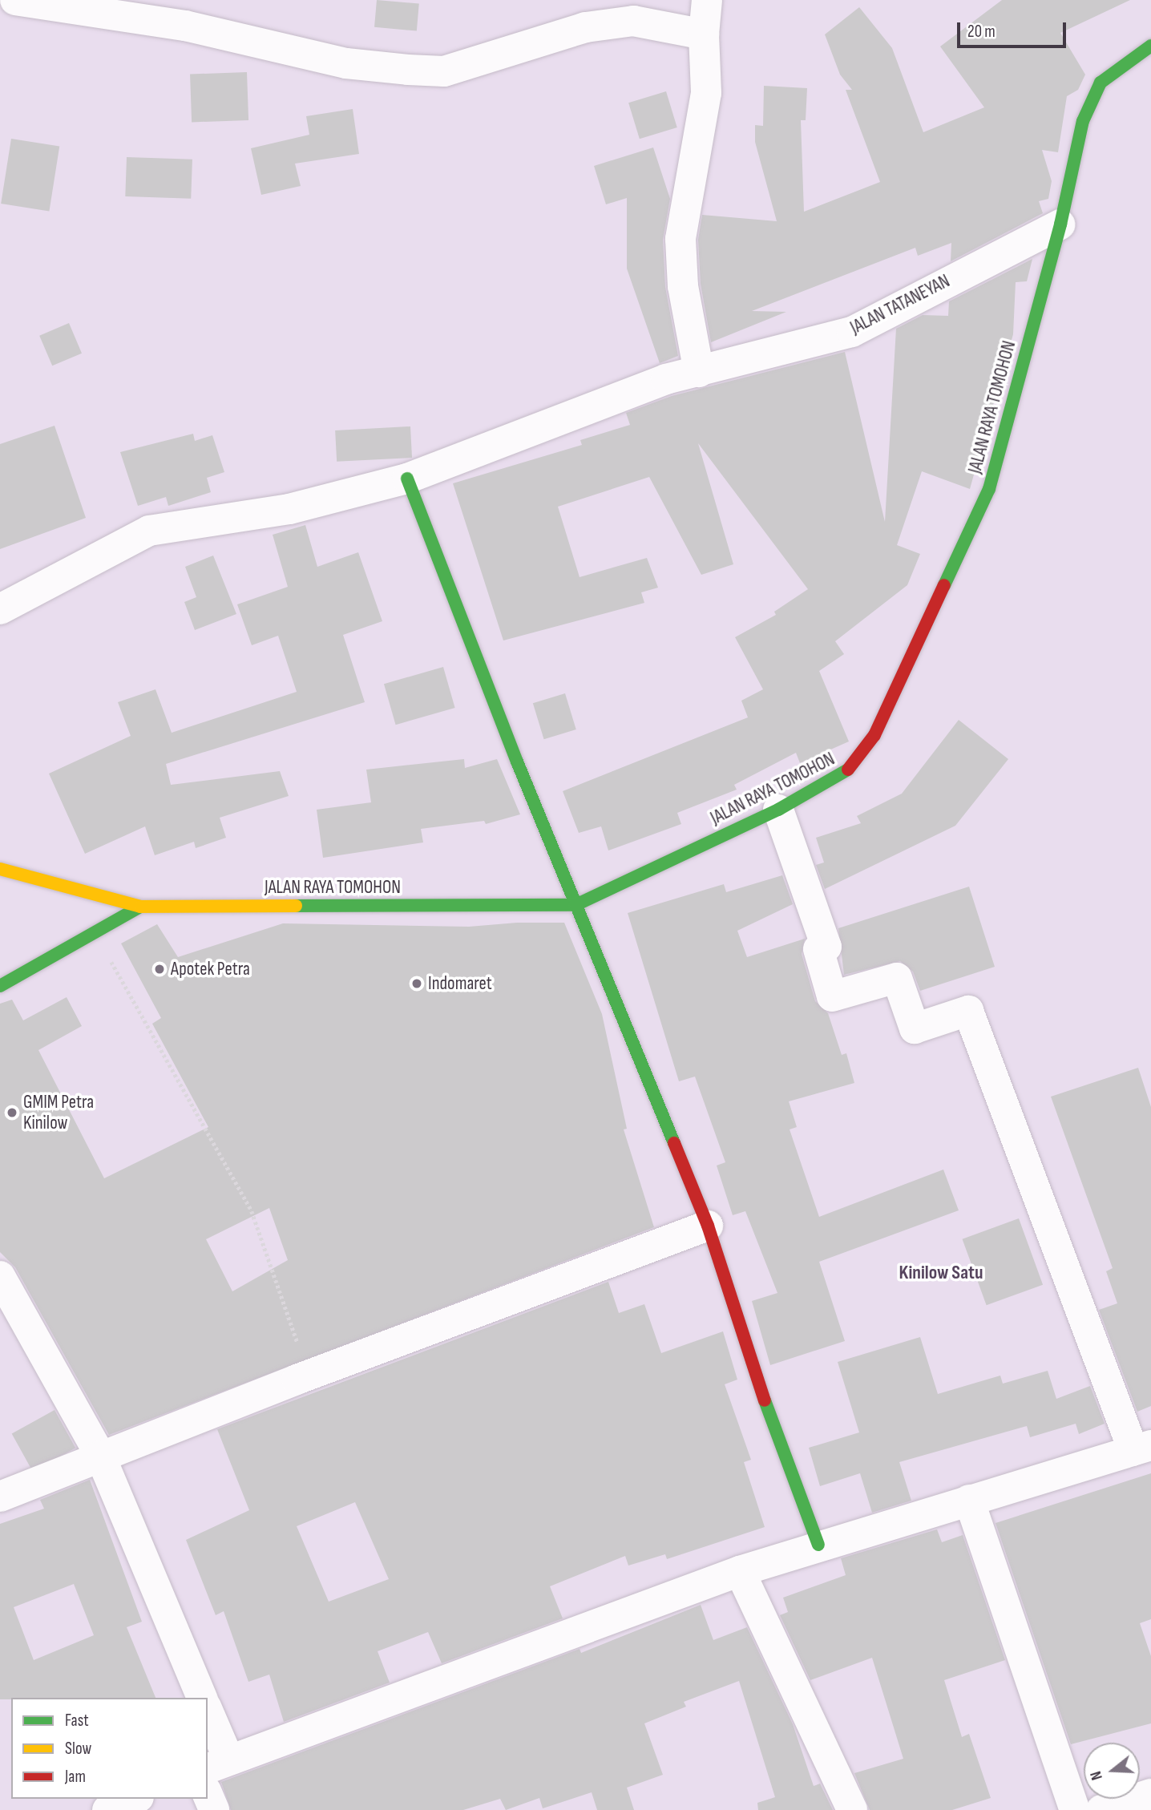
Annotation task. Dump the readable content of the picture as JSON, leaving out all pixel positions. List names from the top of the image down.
{
  "streets": {
    "main road": ["JALAN RAYA TOMOHON"],
    "street": ["JALAN TATANEYAN"]
  },
  "crossings": [
    ["JALAN TATANEYAN", "JALAN RAYA TOMOHON"]
  ],
  "districts": ["Kinilow Satu"],
  "places": ["Apotek Petra", "Indomaret", "GMIM Petra Kinilow"],
  "legend": ["Fast", "Slow", "Jam"],
  "scale_bar": "20 m",
  "north": "left"
}
